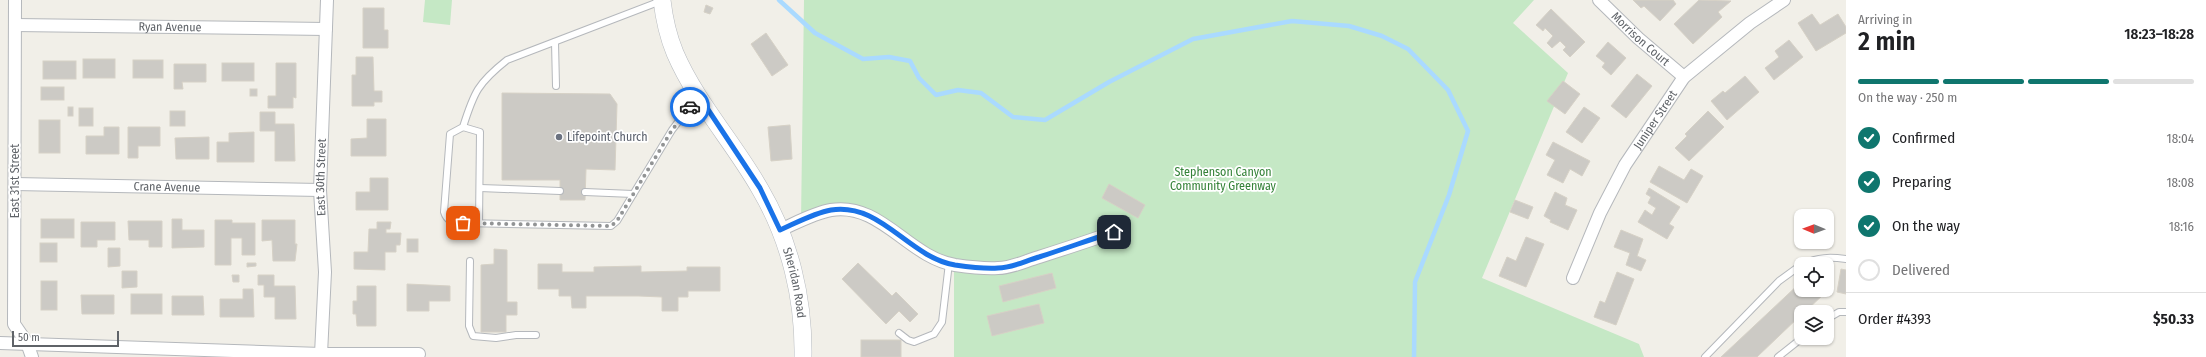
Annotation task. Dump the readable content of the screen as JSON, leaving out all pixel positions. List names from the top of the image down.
{
  "streets": {
    "main road": ["Sheridan Road"],
    "street": [
      "Ryan Avenue",
      "Morrison Court",
      "Juniper Street",
      "East 30th Street",
      "East 31st Street",
      "Crane Avenue"
    ]
  },
  "crossings": [
    ["Ryan Avenue", "East 30th Street"],
    ["Ryan Avenue", "East 31st Street"],
    ["Morrison Court", "Juniper Street"],
    ["East 30th Street", "Crane Avenue"],
    ["East 31st Street", "Crane Avenue"]
  ],
  "parks": ["Stephenson Canyon Community Greenway"],
  "places": ["Lifepoint Church"],
  "scale_bar": "50 m",
  "north": "left",
  "page": {
    "heading": ["2 min", "Arriving in", "18:23–18:28"],
    "panel": ["Order #4393", "$50.33"],
    "bar": "On the way · 250 m",
    "list": [
      ["Confirmed", "18:04"],
      ["Preparing", "18:08"],
      ["On the way", "18:16"],
      "Delivered"
    ],
    "scale": "50 m"
  }
}
